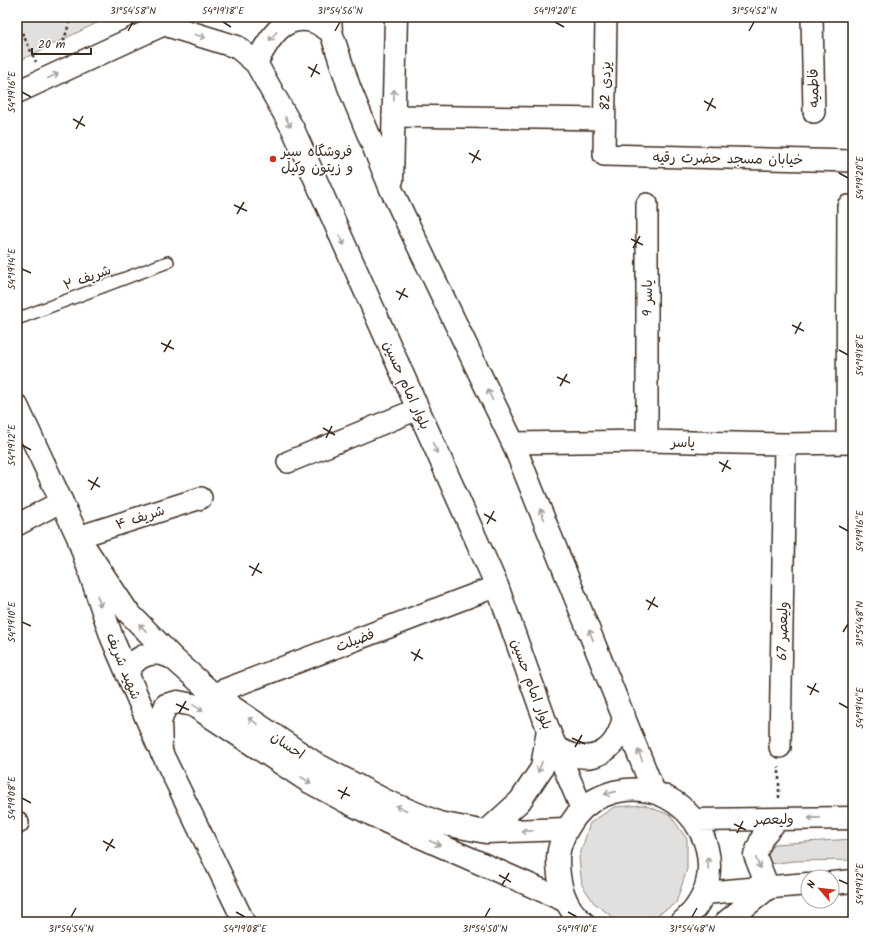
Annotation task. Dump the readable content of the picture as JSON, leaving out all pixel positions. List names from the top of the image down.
{
  "streets": {
    "main road": [
      "بلوار امام حسین",
      "شهید شریف",
      "احسان",
      "ولیعصر"
    ],
    "street": [
      "یزدی 82",
      "فاطمیه",
      "خیابان مسجد حضرت رقیه",
      "یاسر 9",
      "یاسر",
      "شریف ۴",
      "ولیعصر 67",
      "فضیلت"
    ],
    "lane": ["شریف ۲"]
  },
  "crossings": [
    ["یزدی 82", "خیابان مسجد حضرت رقیه"],
    ["یاسر 9", "یاسر"],
    ["بلوار امام حسین", "فضیلت"],
    ["یاسر", "ولیعصر 67"],
    ["شریف ۴", "شهید شریف"],
    ["شریف ۴", "احسان"],
    ["فضیلت", "احسان"],
    ["شهید شریف", "احسان"]
  ],
  "places": ["فروشگاه سیر و زیتون وکیل"],
  "scale_bar": "20 m",
  "north": "top left",
  "coordinates": [
    "31°54'58\"N",
    "54°19'18\"E",
    "31°54'56\"N",
    "54°19'20\"E",
    "31°54'52\"N",
    "54°19'16\"E",
    "54°19'14\"E",
    "54°19'12\"E",
    "54°19'10\"E",
    "31°54'48\"N",
    "54°19'08\"E",
    "31°54'54\"N",
    "31°54'50\"N"
  ]
}
